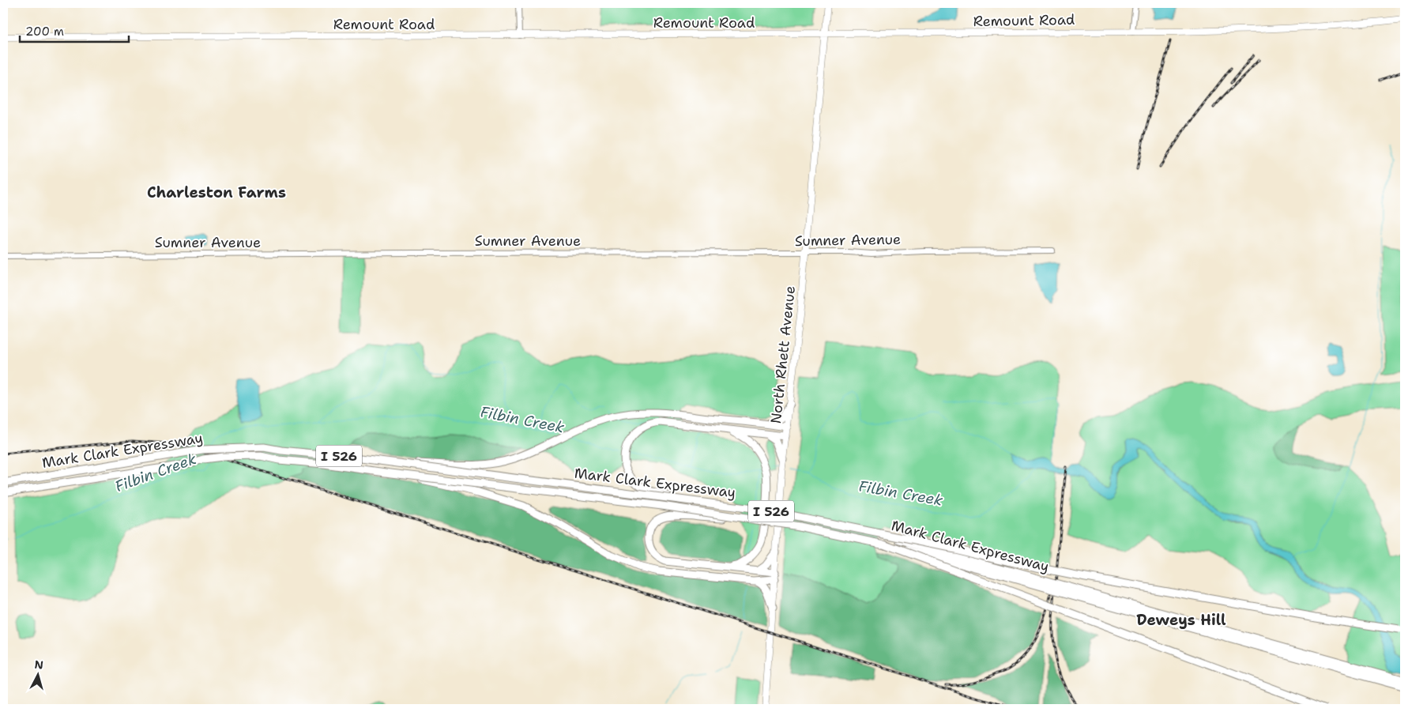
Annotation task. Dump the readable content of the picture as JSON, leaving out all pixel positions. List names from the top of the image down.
{
  "streets": {
    "highway": ["Mark Clark Expressway", "I 526"],
    "main road": ["Remount Road", "North Rhett Avenue"],
    "street": ["Sumner Avenue"]
  },
  "crossings": [
    ["Remount Road", "North Rhett Avenue"],
    ["Sumner Avenue", "North Rhett Avenue"]
  ],
  "districts": ["Charleston Farms", "Deweys Hill"],
  "water": ["Filbin Creek"],
  "scale_bar": "200 m",
  "north": "top"
}
